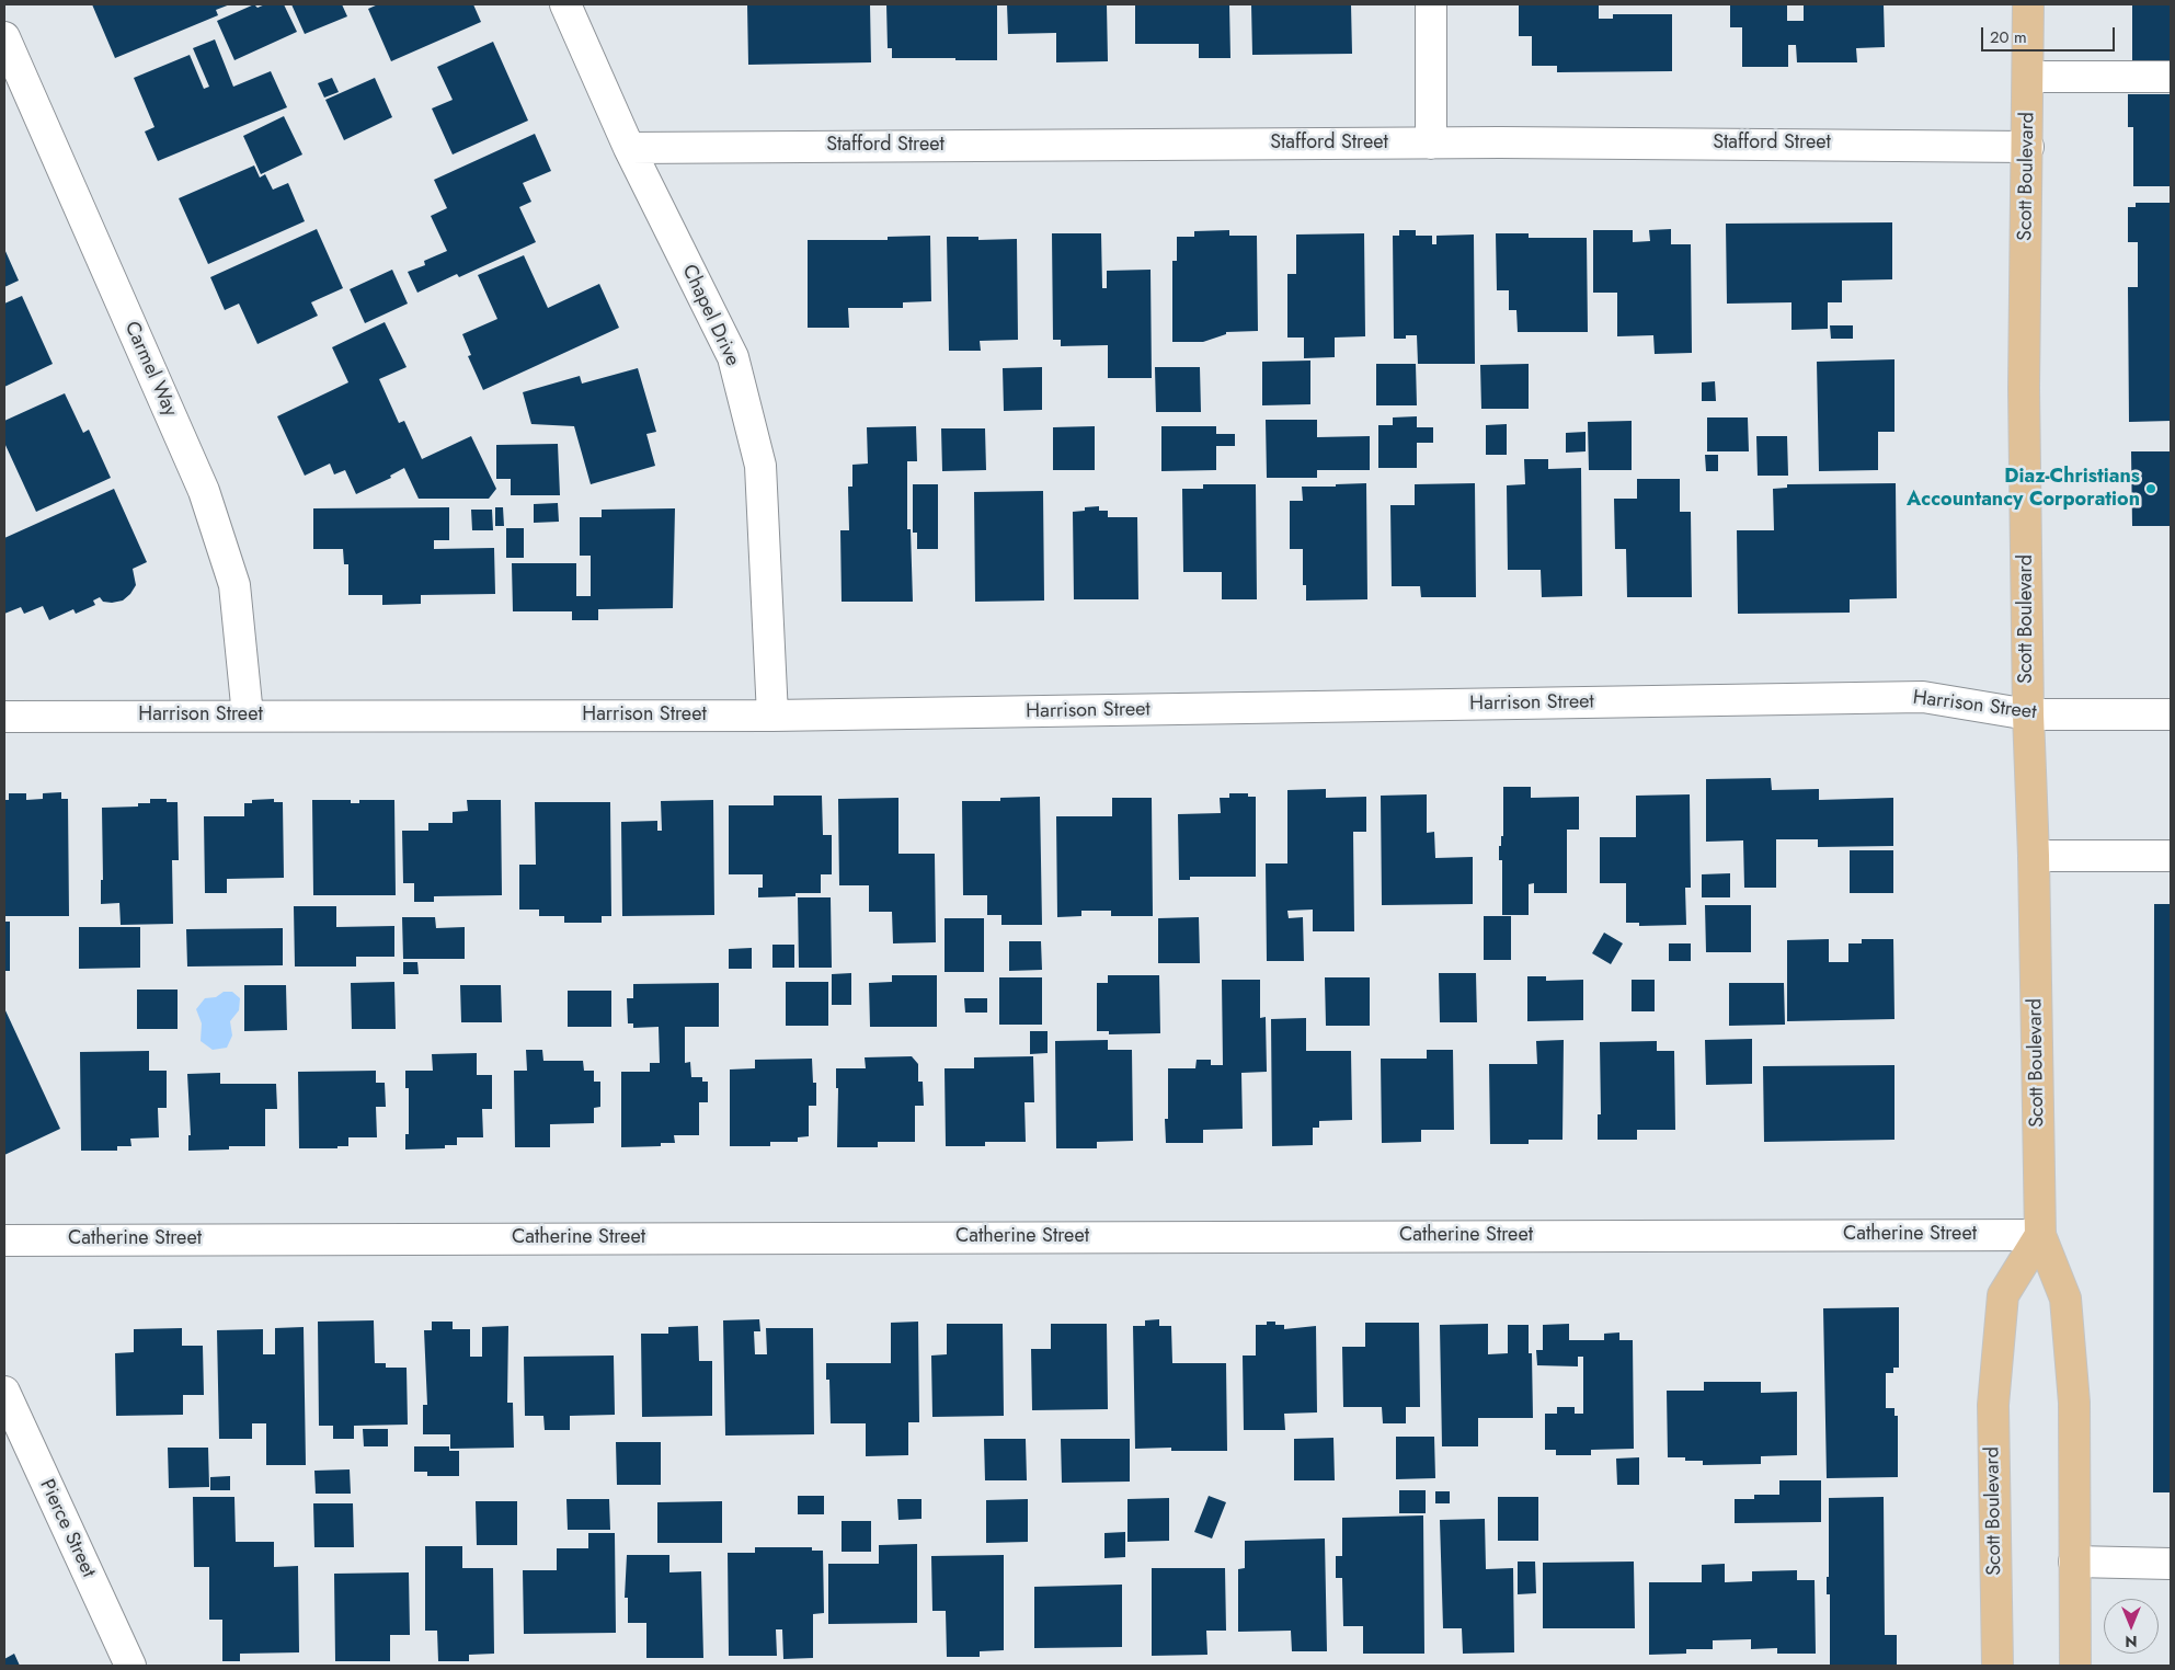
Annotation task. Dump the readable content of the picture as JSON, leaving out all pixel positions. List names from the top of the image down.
{
  "streets": {
    "main road": ["Scott Boulevard"],
    "street": [
      "Stafford Street",
      "Chapel Drive",
      "Carmel Way",
      "Harrison Street",
      "Catherine Street",
      "Pierce Street"
    ]
  },
  "crossings": [
    ["Stafford Street", "Scott Boulevard"],
    ["Stafford Street", "Chapel Drive"],
    ["Scott Boulevard", "Harrison Street"],
    ["Scott Boulevard", "Catherine Street"],
    ["Chapel Drive", "Harrison Street"],
    ["Carmel Way", "Harrison Street"]
  ],
  "places": ["Diaz-Christians Accountancy Corporation"],
  "scale_bar": "20 m",
  "north": "bottom"
}
